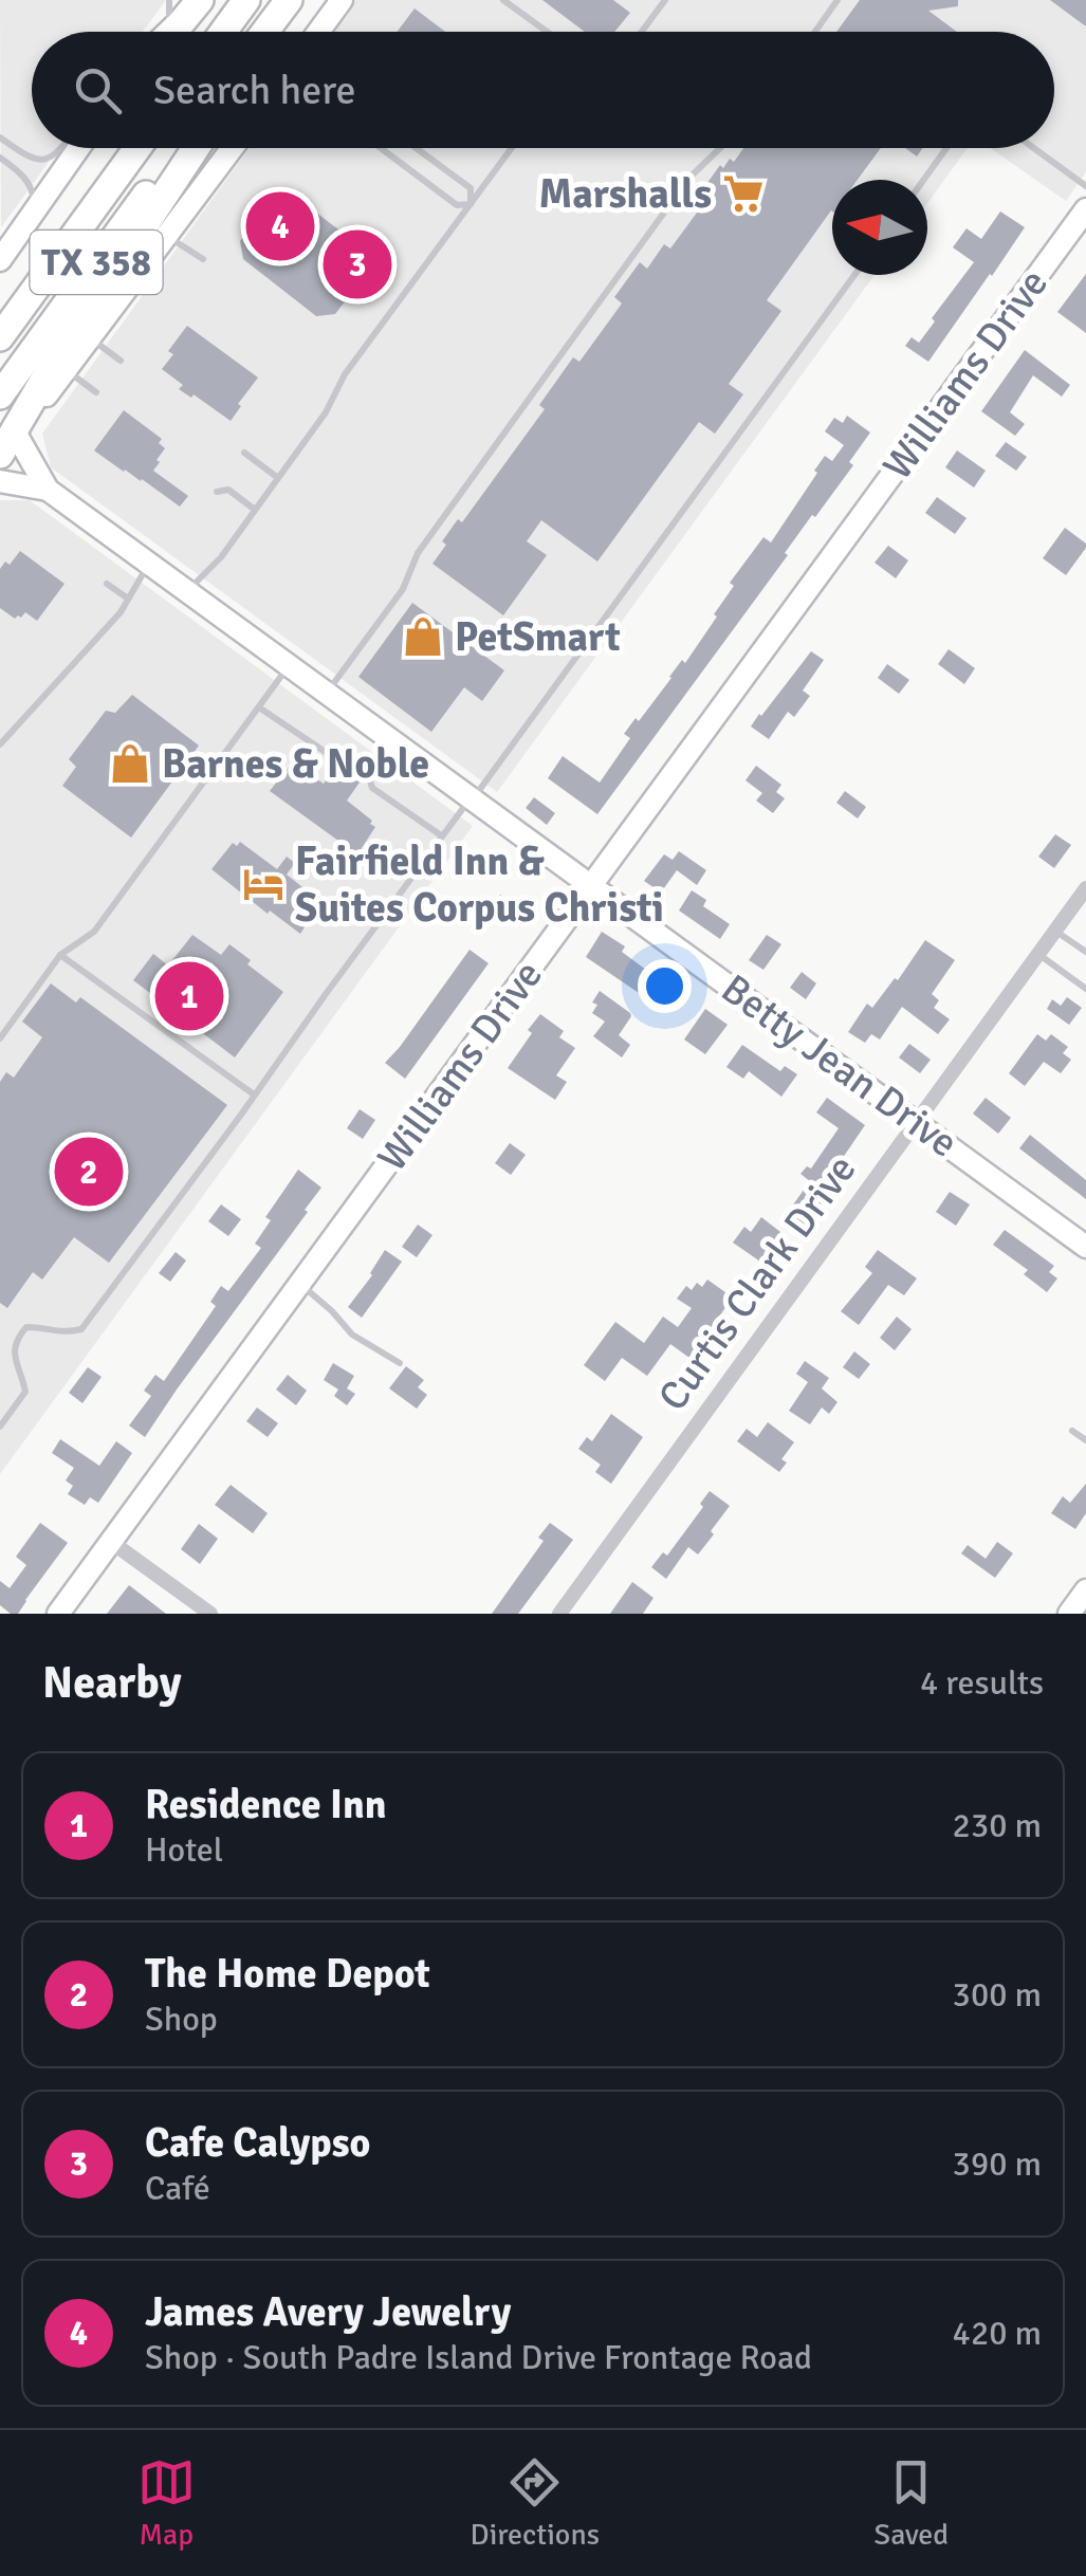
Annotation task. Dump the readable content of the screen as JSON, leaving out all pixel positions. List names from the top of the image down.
{
  "streets": {
    "highway": ["TX 358"],
    "street": ["Williams Drive", "Betty Jean Drive", "Curtis Clark Drive"]
  },
  "crossings": [
    ["Williams Drive", "Betty Jean Drive"],
    ["Betty Jean Drive", "Curtis Clark Drive"]
  ],
  "places": {
    "supermarket": ["Marshalls"],
    "shop": ["PetSmart", "Barnes & Noble"],
    "hotel": ["Fairfield Inn & Suites Corpus Christi"]
  },
  "north": "left",
  "page": {
    "search": "Search here",
    "pins": [
      "4",
      "3",
      "1",
      "2"
    ],
    "heading": ["Nearby", "4 results"],
    "list": [
      {
        "mark": "1",
        "name": "Residence Inn",
        "note": "Hotel",
        "value": "230 m"
      },
      {
        "mark": "2",
        "name": "The Home Depot",
        "note": "Shop",
        "value": "300 m"
      },
      {
        "mark": "3",
        "name": "Cafe Calypso",
        "note": "Café",
        "value": "390 m"
      },
      {
        "mark": "4",
        "name": "James Avery Jewelry",
        "note": "Shop · South Padre Island Drive Frontage Road",
        "value": "420 m"
      }
    ],
    "nav": ["Map", "Directions", "Saved"]
  }
}
